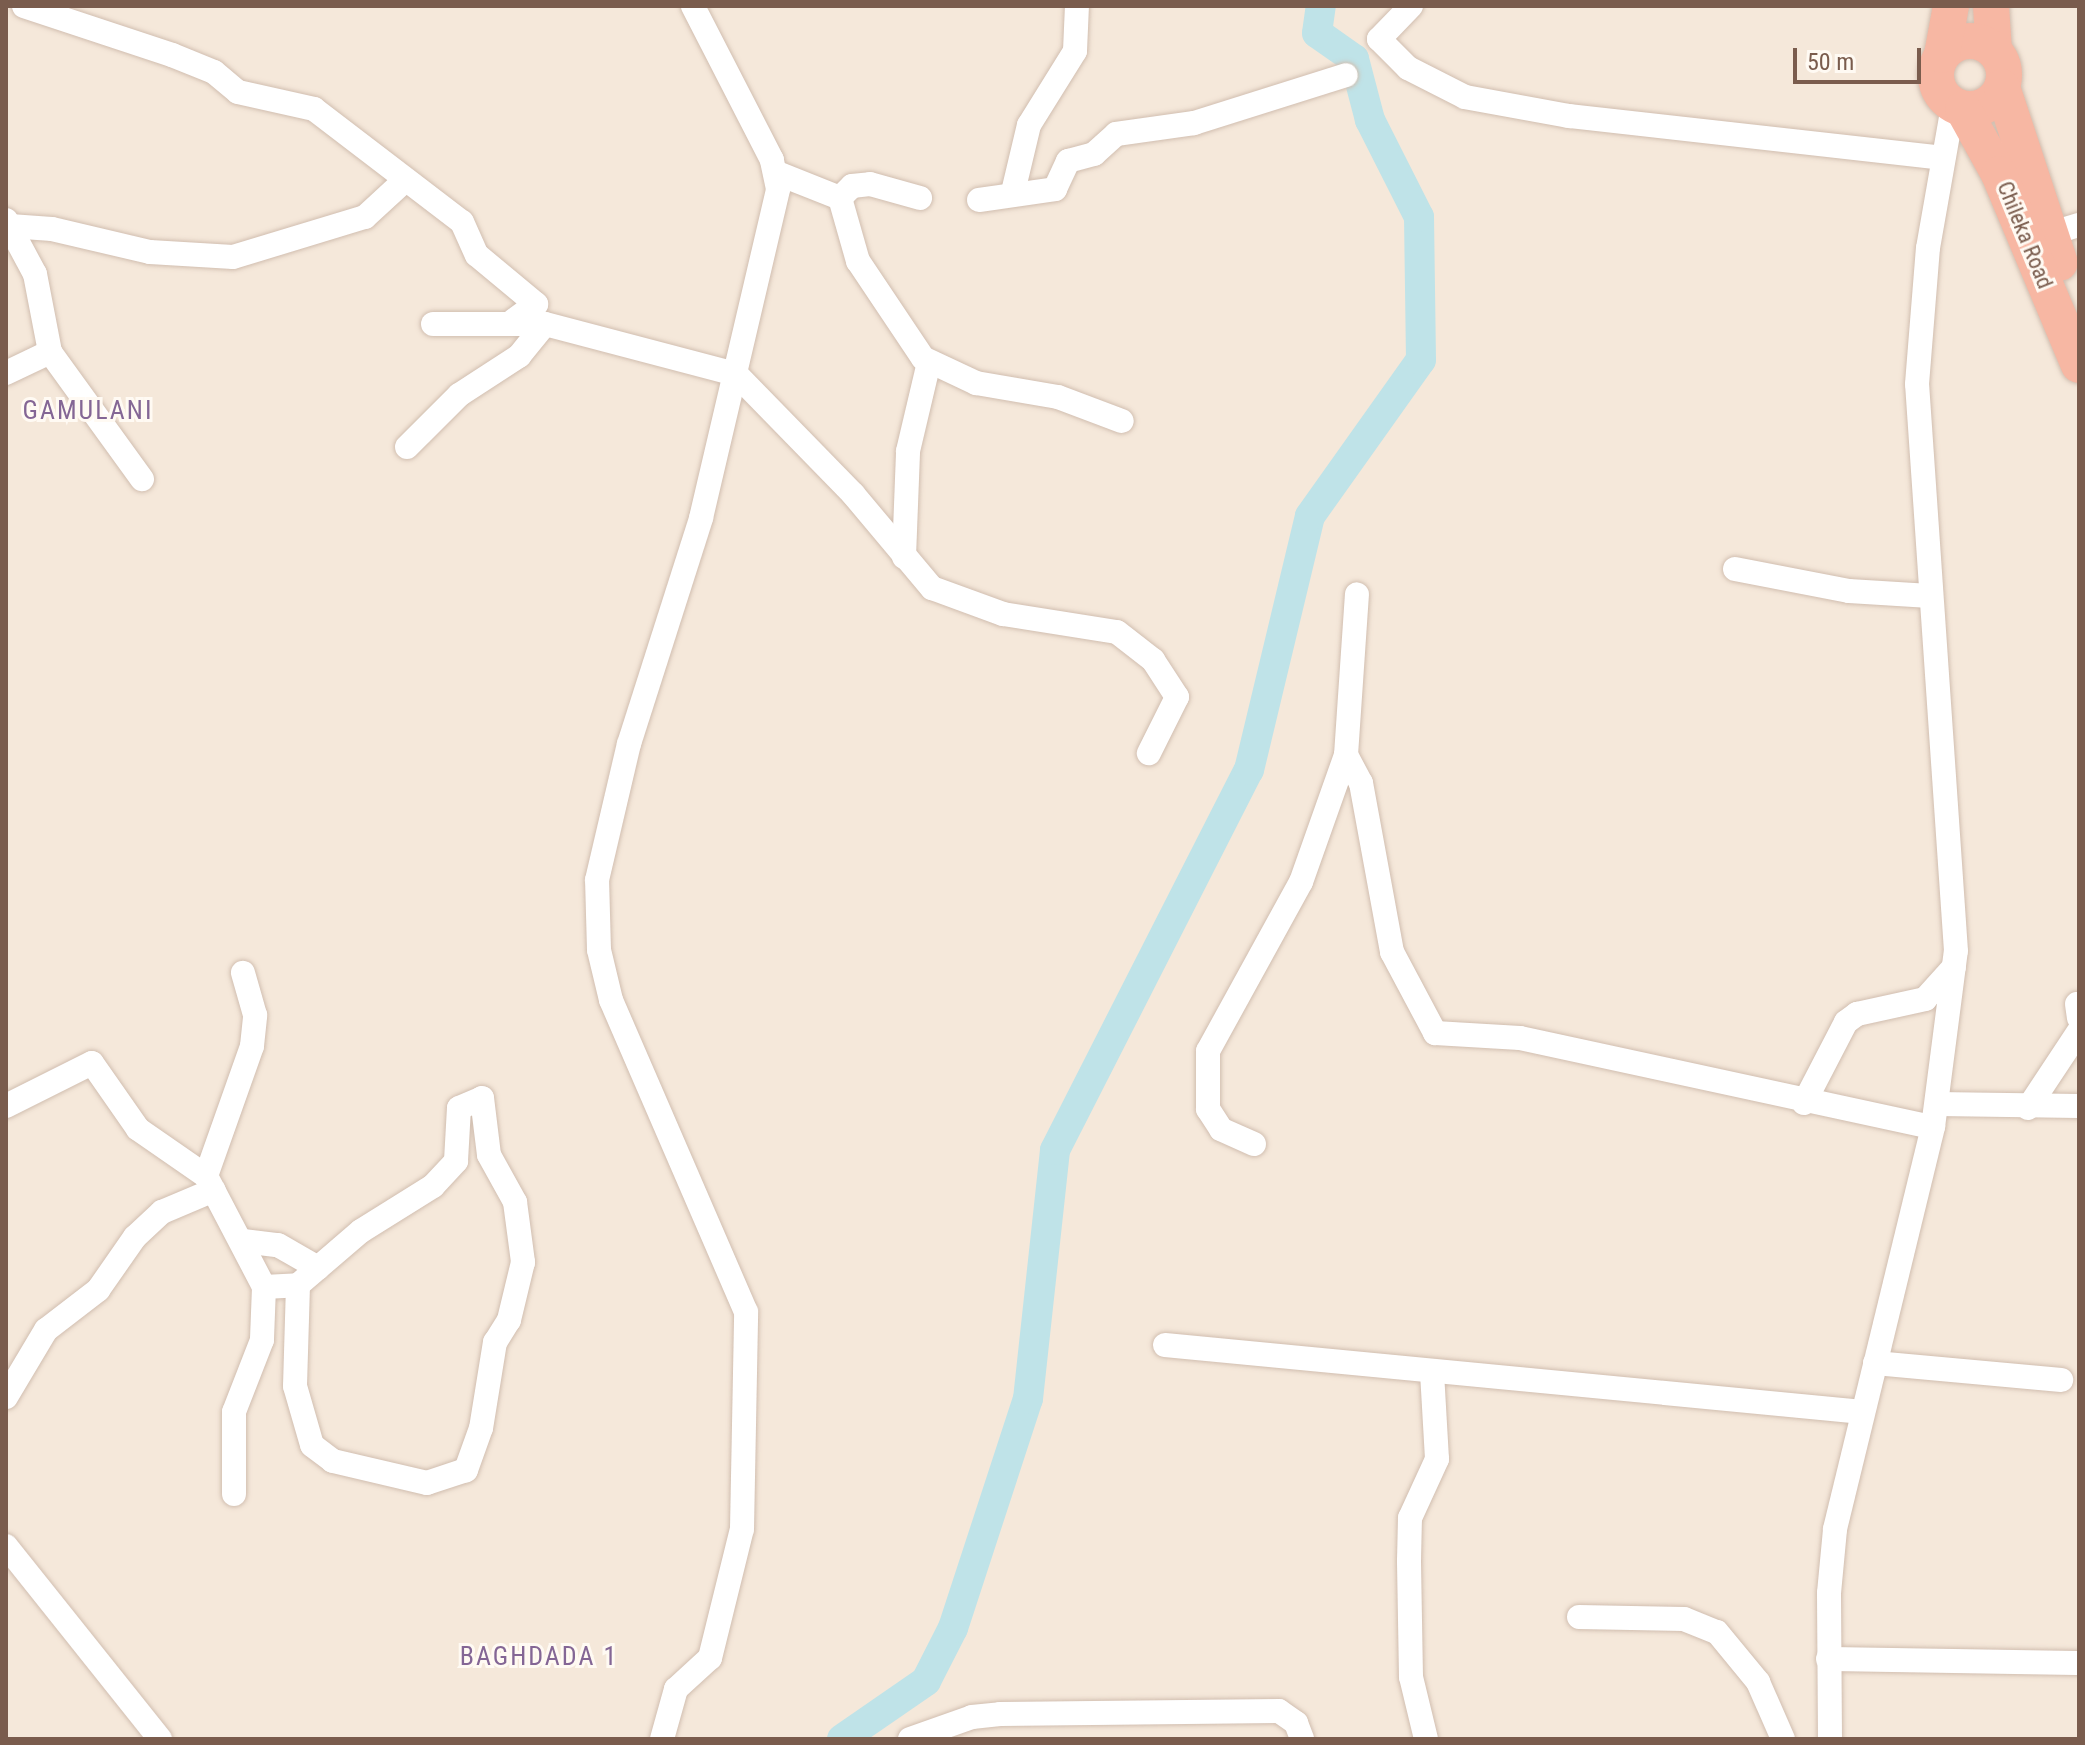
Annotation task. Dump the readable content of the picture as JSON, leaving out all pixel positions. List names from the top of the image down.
{
  "streets": {
    "highway": ["Chileka Road"]
  },
  "districts": ["GAMULANI", "BAGHDADA 1"],
  "scale_bar": "50 m"
}
